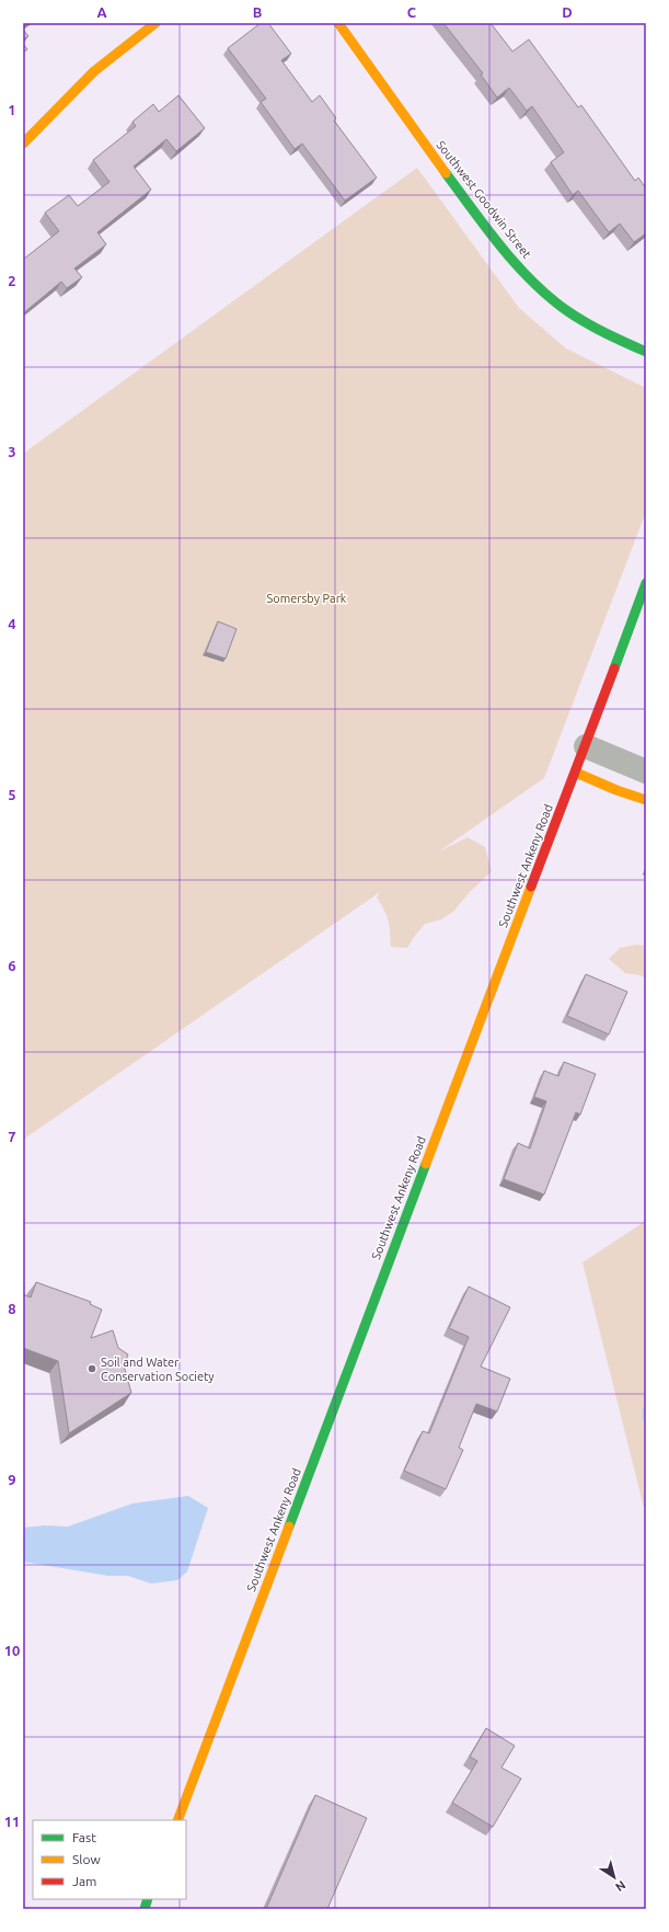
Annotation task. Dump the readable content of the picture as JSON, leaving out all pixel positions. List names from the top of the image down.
{
  "streets": {
    "street": ["Southwest Goodwin Street", "Southwest Ankeny Road"]
  },
  "parks": ["Somersby Park"],
  "places": ["Soil and Water Conservation Society"],
  "legend": ["Fast", "Slow", "Jam"],
  "north": "bottom right",
  "grid": {
    "columns": [
      "A",
      "B",
      "C",
      "D"
    ],
    "rows": [
      "1",
      "2",
      "3",
      "4",
      "5",
      "6",
      "7",
      "8",
      "9",
      "10",
      "11"
    ]
  }
}
